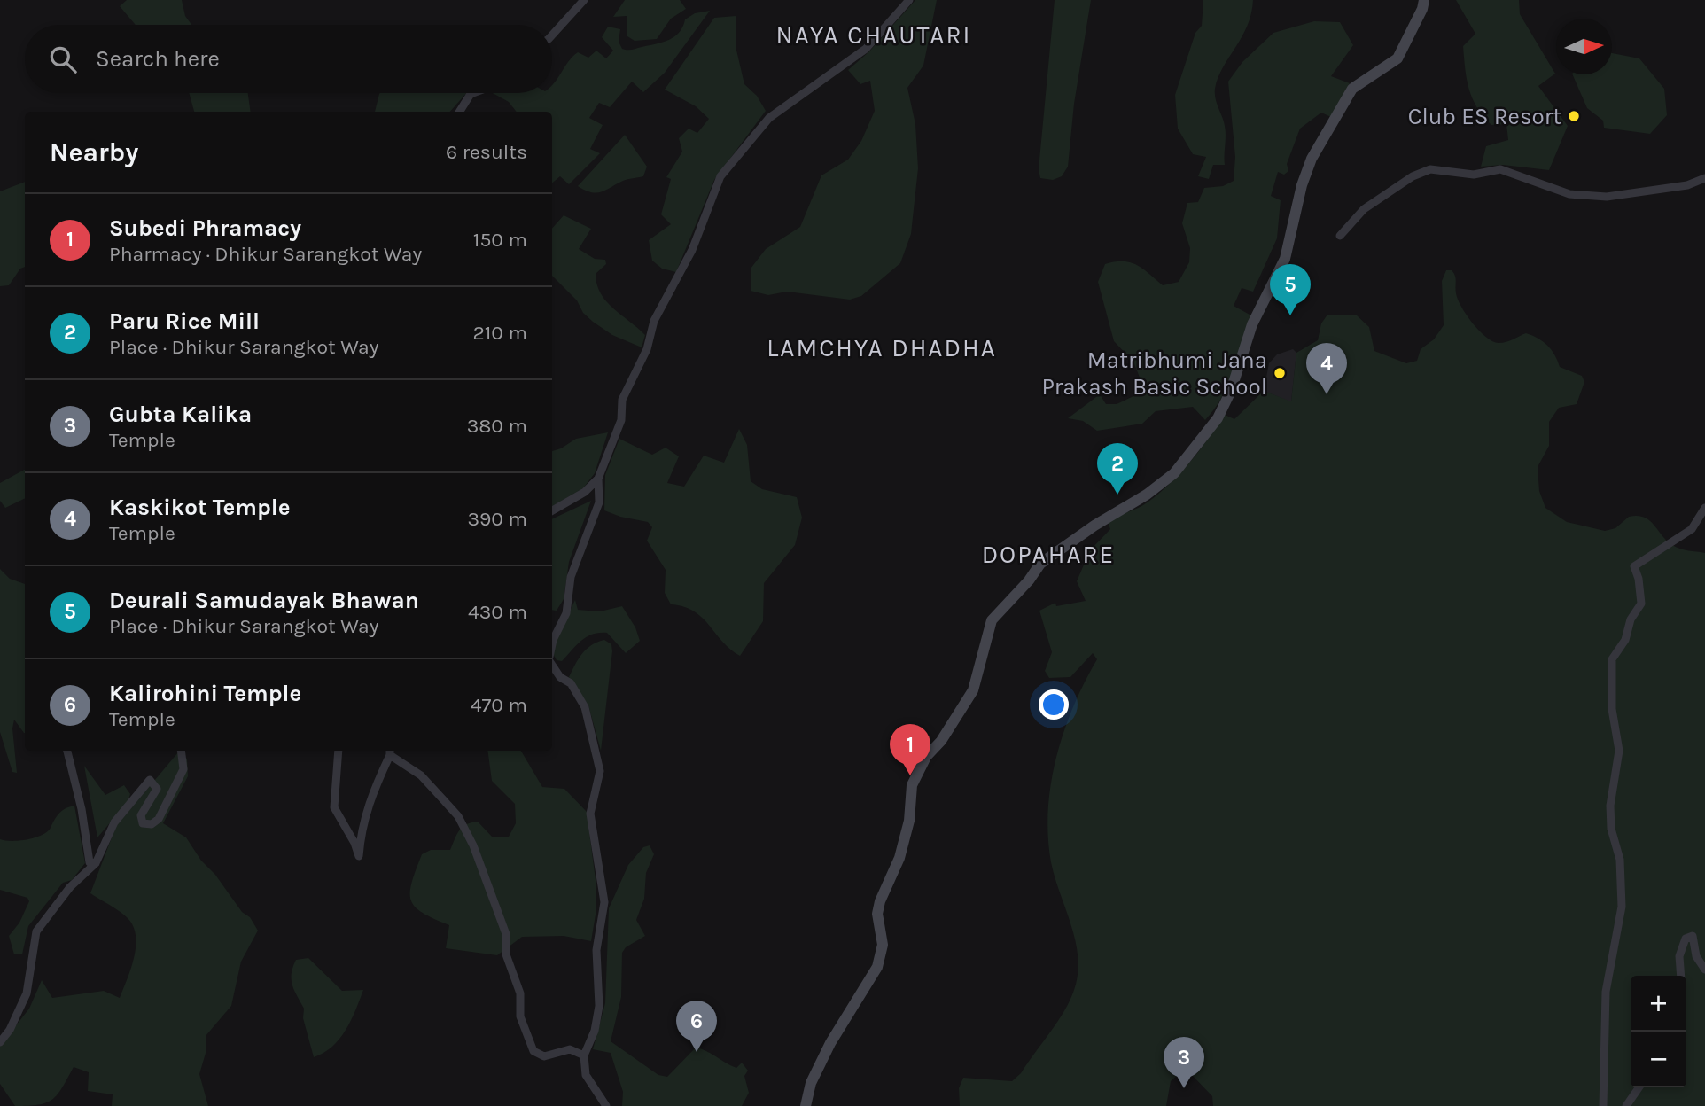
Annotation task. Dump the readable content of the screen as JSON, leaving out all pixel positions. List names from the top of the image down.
{
  "districts": ["NAYA CHAUTARI", "LAMCHYA DHADHA", "DOPAHARE"],
  "places": ["Club ES Resort", "Matribhumi Jana Prakash Basic School"],
  "north": "right",
  "page": {
    "search": "Search here",
    "heading": ["Nearby", "6 results"],
    "list": [
      {
        "mark": "1",
        "name": "Subedi Phramacy",
        "note": "Pharmacy · Dhikur Sarangkot Way",
        "value": "150 m"
      },
      {
        "mark": "2",
        "name": "Paru Rice Mill",
        "note": "Place · Dhikur Sarangkot Way",
        "value": "210 m"
      },
      {
        "mark": "3",
        "name": "Gubta Kalika",
        "note": "Temple",
        "value": "380 m"
      },
      {
        "mark": "4",
        "name": "Kaskikot Temple",
        "note": "Temple",
        "value": "390 m"
      },
      {
        "mark": "5",
        "name": "Deurali Samudayak Bhawan",
        "note": "Place · Dhikur Sarangkot Way",
        "value": "430 m"
      },
      {
        "mark": "6",
        "name": "Kalirohini Temple",
        "note": "Temple",
        "value": "470 m"
      }
    ],
    "pins": [
      "5",
      "4",
      "2",
      "1",
      "6",
      "3"
    ],
    "map_buttons": ["+", "−"]
  }
}
